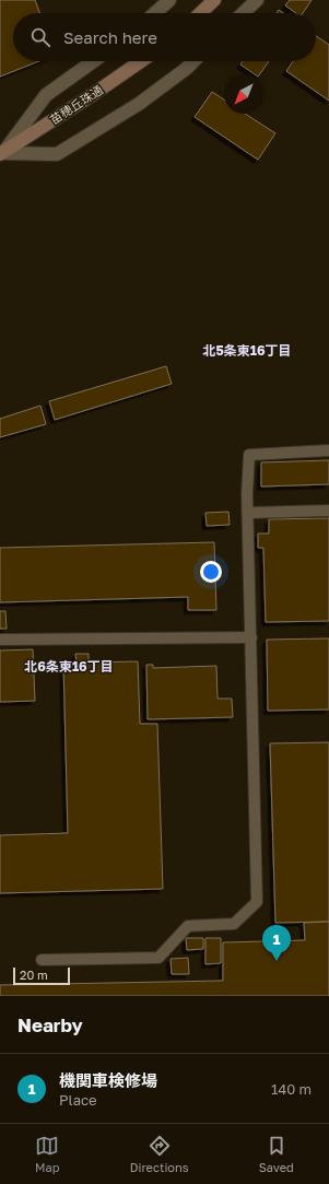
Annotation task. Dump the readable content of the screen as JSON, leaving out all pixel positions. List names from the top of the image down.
{
  "streets": {
    "street": ["苗穂丘珠通"]
  },
  "districts": ["北5条東16丁目", "北6条東16丁目"],
  "scale_bar": "20 m",
  "north": "bottom left",
  "page": {
    "search": "Search here",
    "pins": "1",
    "scale": "20 m",
    "heading": "Nearby",
    "list": [
      {
        "mark": "1",
        "name": "機関車検修場",
        "note": "Place",
        "value": "140 m"
      }
    ],
    "nav": ["Map", "Directions", "Saved"]
  }
}
